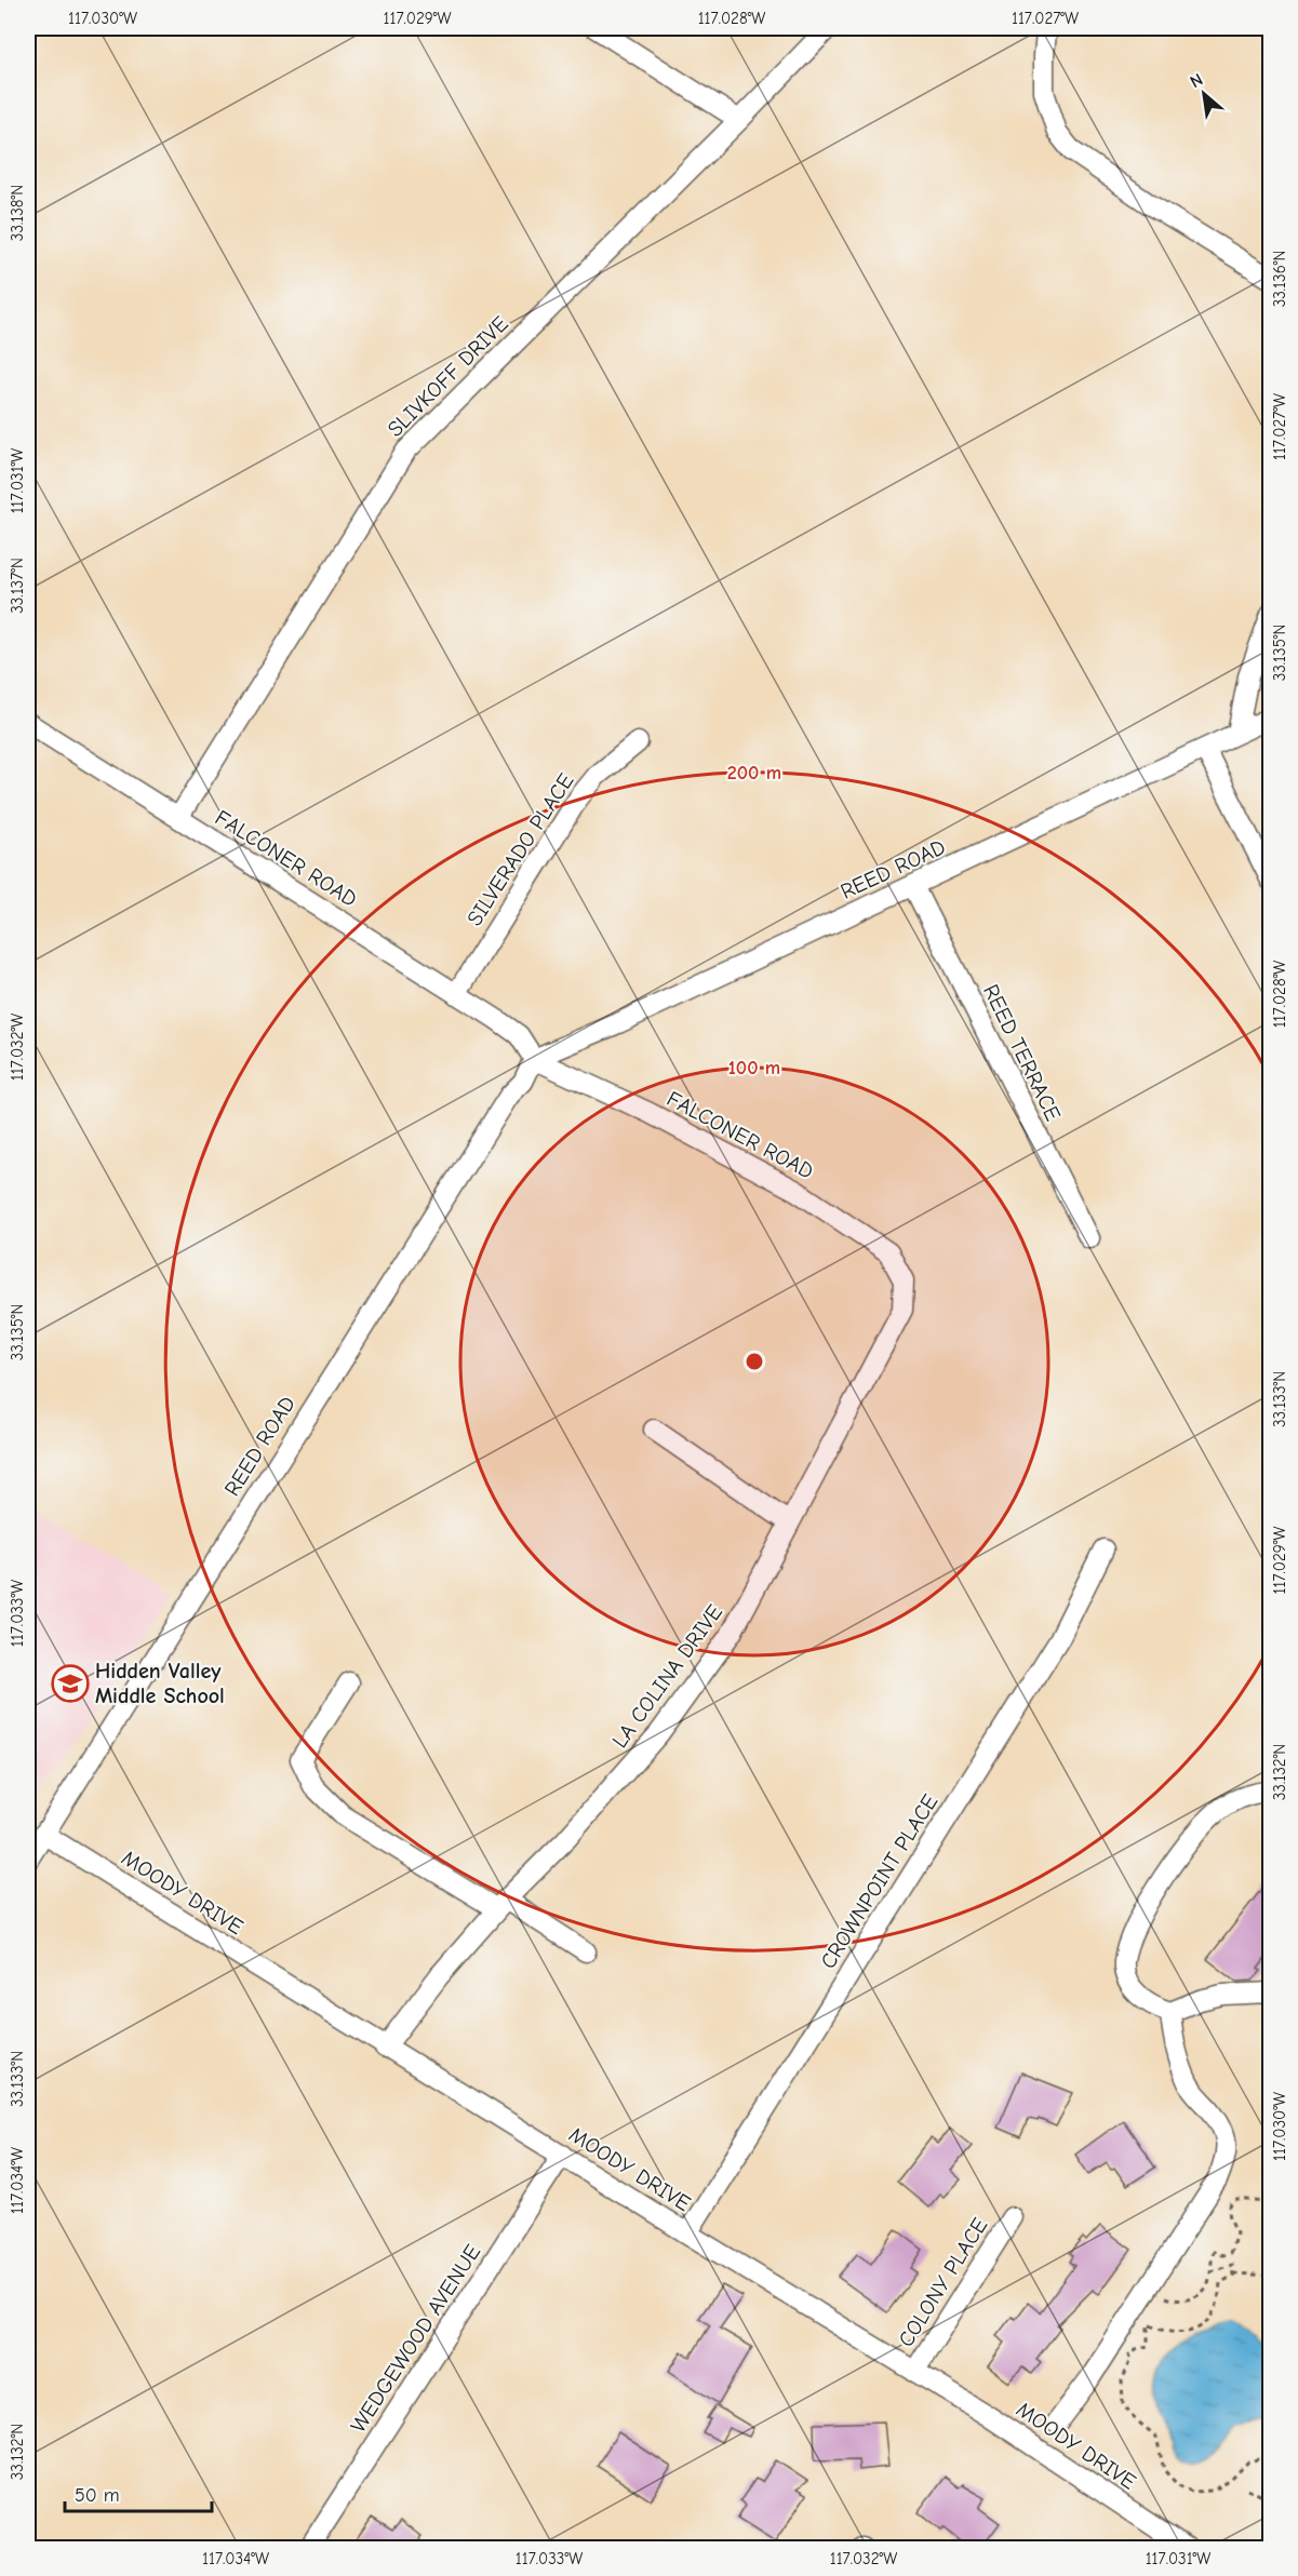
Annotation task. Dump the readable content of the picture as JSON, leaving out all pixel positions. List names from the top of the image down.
{
  "streets": {
    "street": [
      "SLIVKOFF DRIVE",
      "SILVERADO PLACE",
      "FALCONER ROAD",
      "REED ROAD",
      "REED TERRACE",
      "LA COLINA DRIVE",
      "CROWNPOINT PLACE",
      "MOODY DRIVE",
      "COLONY PLACE",
      "WEDGEWOOD AVENUE"
    ]
  },
  "crossings": [
    ["SLIVKOFF DRIVE", "FALCONER ROAD"],
    ["SILVERADO PLACE", "FALCONER ROAD"],
    ["FALCONER ROAD", "REED ROAD"],
    ["FALCONER ROAD", "LA COLINA DRIVE"],
    ["REED ROAD", "REED TERRACE"],
    ["REED ROAD", "MOODY DRIVE"],
    ["LA COLINA DRIVE", "MOODY DRIVE"],
    ["CROWNPOINT PLACE", "MOODY DRIVE"],
    ["MOODY DRIVE", "COLONY PLACE"],
    ["MOODY DRIVE", "WEDGEWOOD AVENUE"]
  ],
  "places": {
    "school or university": ["Hidden Valley Middle School"]
  },
  "scale_bar": "50 m",
  "north": "top left",
  "coordinates": [
    "117.030°W",
    "117.029°W",
    "117.028°W",
    "117.027°W",
    "33.138°N",
    "33.136°N",
    "117.031°W",
    "33.137°N",
    "33.135°N",
    "117.032°W",
    "33.133°N",
    "117.033°W",
    "33.132°N",
    "117.034°W"
  ],
  "rings": ["200 m", "100 m"]
}
